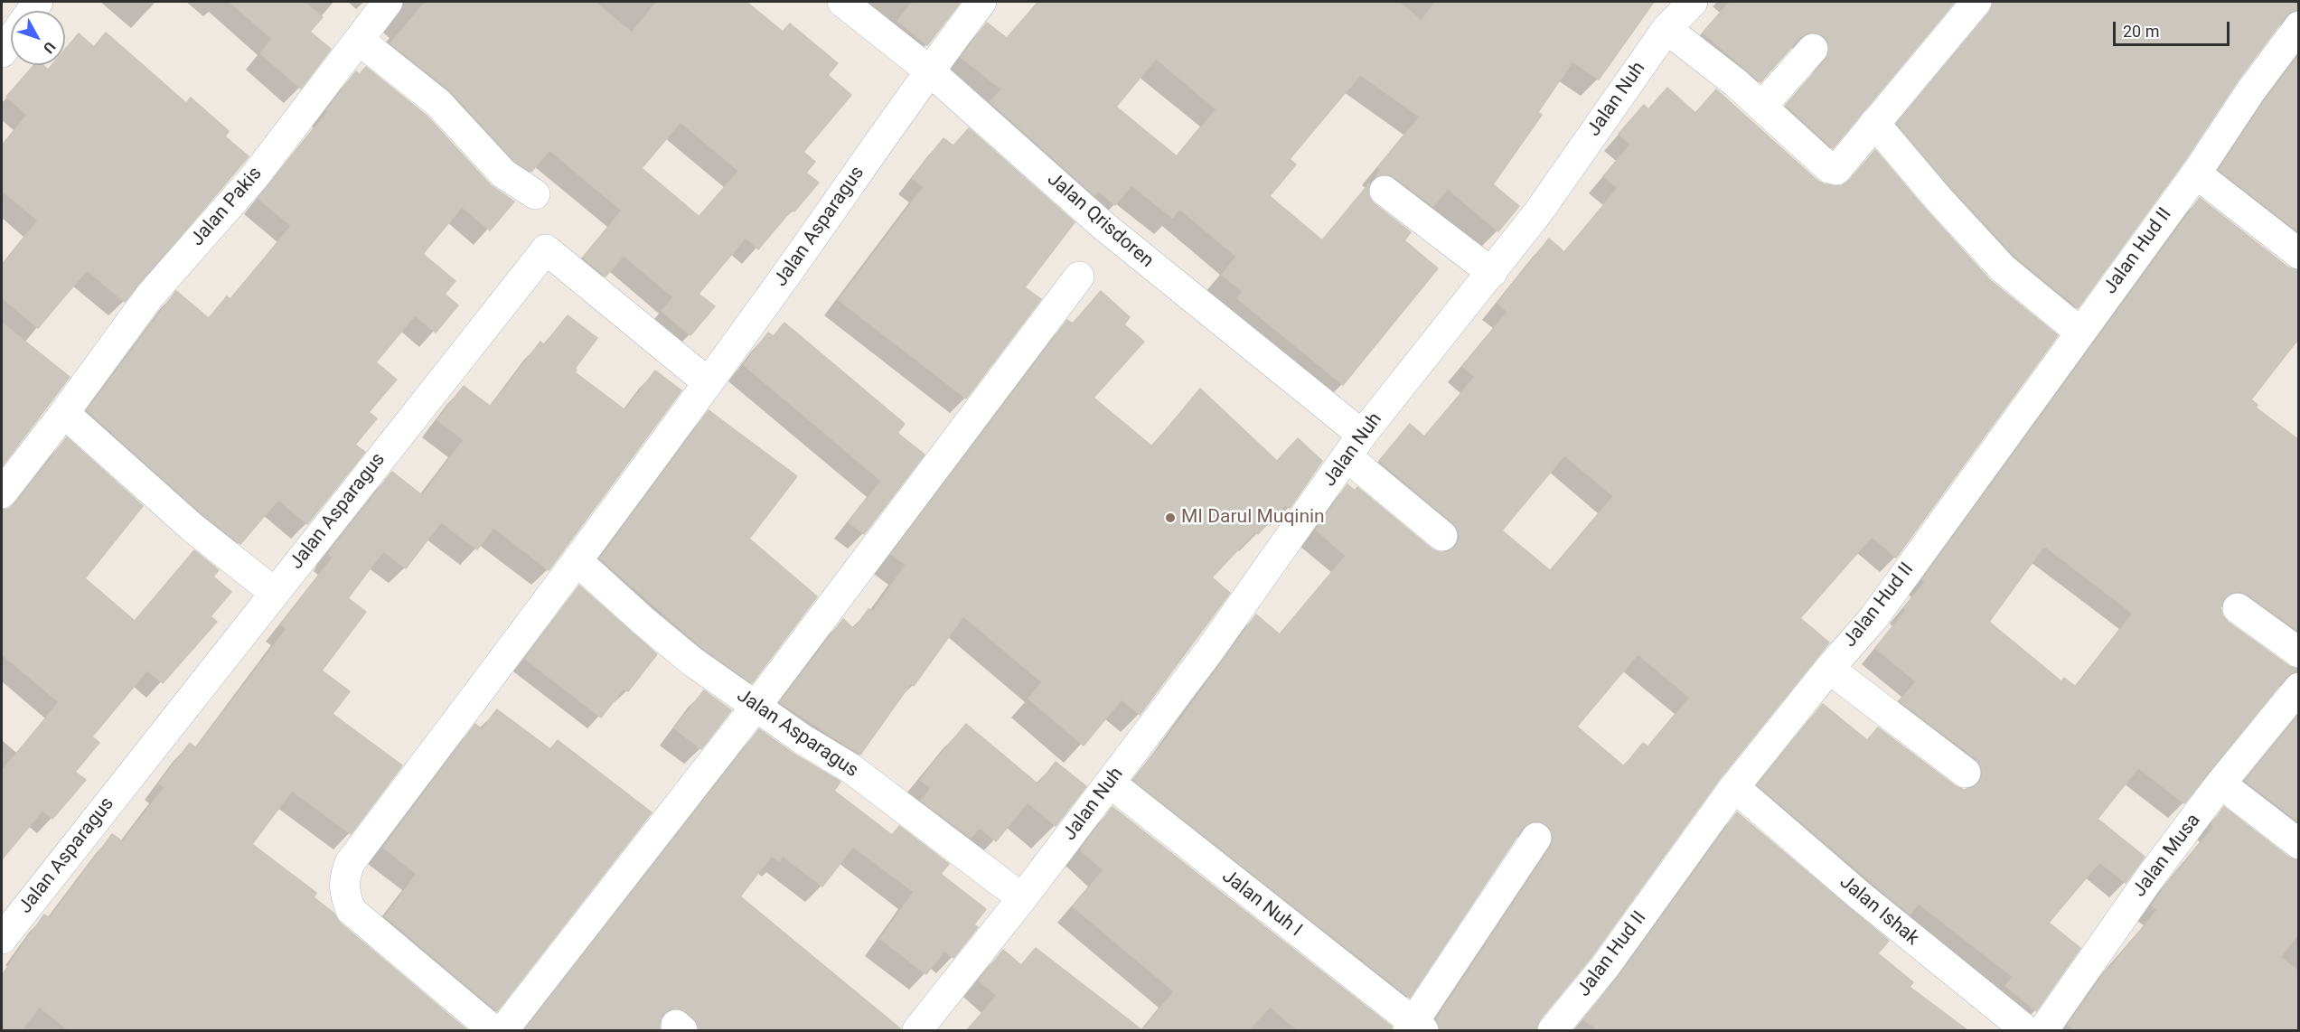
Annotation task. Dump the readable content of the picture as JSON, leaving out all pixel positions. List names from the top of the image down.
{
  "streets": {
    "street": [
      "Jalan Nuh",
      "Jalan Pakis",
      "Jalan Qrisdoren",
      "Jalan Asparagus",
      "Jalan Hud II",
      "Jalan Musa",
      "Jalan Nuh I",
      "Jalan Ishak"
    ]
  },
  "crossings": [
    ["Jalan Nuh", "Jalan Qrisdoren"],
    ["Jalan Nuh", "Jalan Asparagus"],
    ["Jalan Nuh", "Jalan Nuh I"],
    ["Jalan Qrisdoren", "Jalan Asparagus"],
    ["Jalan Hud II", "Jalan Ishak"],
    ["Jalan Musa", "Jalan Ishak"]
  ],
  "places": ["MI Darul Muqinin"],
  "scale_bar": "20 m",
  "north": "bottom right"
}
